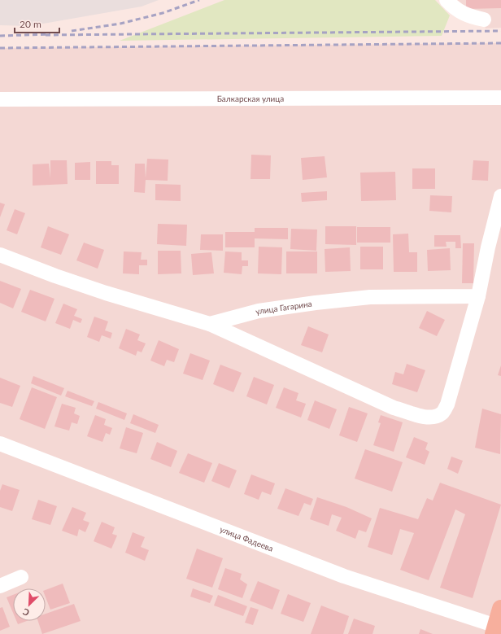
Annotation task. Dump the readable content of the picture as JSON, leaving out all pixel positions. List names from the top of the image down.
{
  "streets": {
    "street": ["Балкарская улица", "улица Гагарина", "улица Фадеева"]
  },
  "scale_bar": "20 m",
  "north": "bottom left"
}
